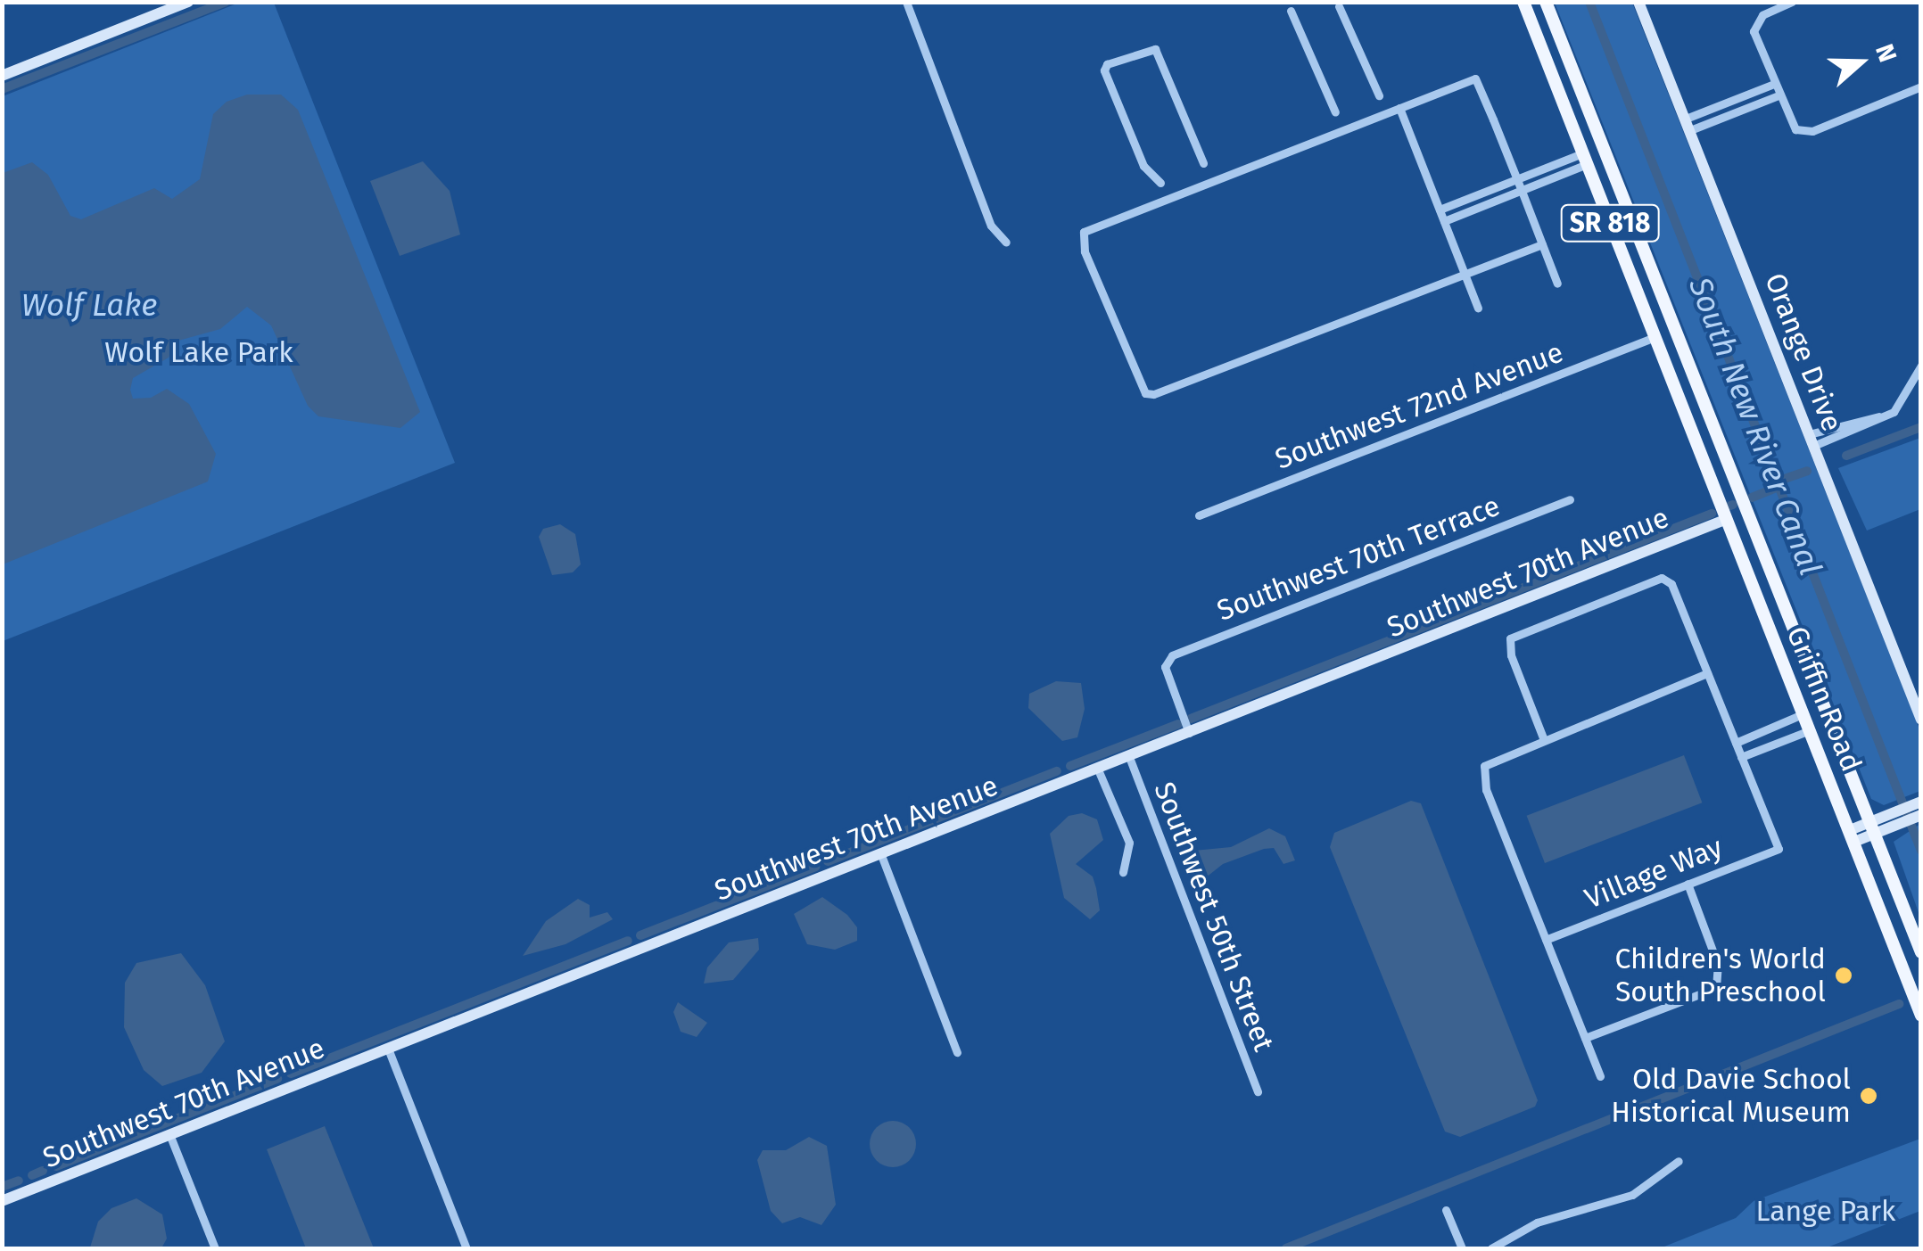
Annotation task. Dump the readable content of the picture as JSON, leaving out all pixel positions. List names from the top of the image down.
{
  "streets": {
    "main road": ["SR 818", "Griffin Road"],
    "street": [
      "Orange Drive",
      "Southwest 72nd Avenue",
      "Southwest 70th Terrace",
      "Southwest 70th Avenue",
      "Village Way",
      "Southwest 50th Street"
    ]
  },
  "crossings": [
    ["Southwest 72nd Avenue", "Griffin Road"],
    ["Southwest 70th Terrace", "Southwest 70th Avenue"],
    ["Southwest 70th Avenue", "Griffin Road"],
    ["Southwest 70th Avenue", "Southwest 50th Street"]
  ],
  "water": ["Wolf Lake", "South New River Canal"],
  "parks": ["Wolf Lake Park", "Lange Park"],
  "places": ["Children's World South Preschool", "Old Davie School Historical Museum"],
  "north": "right"
}
